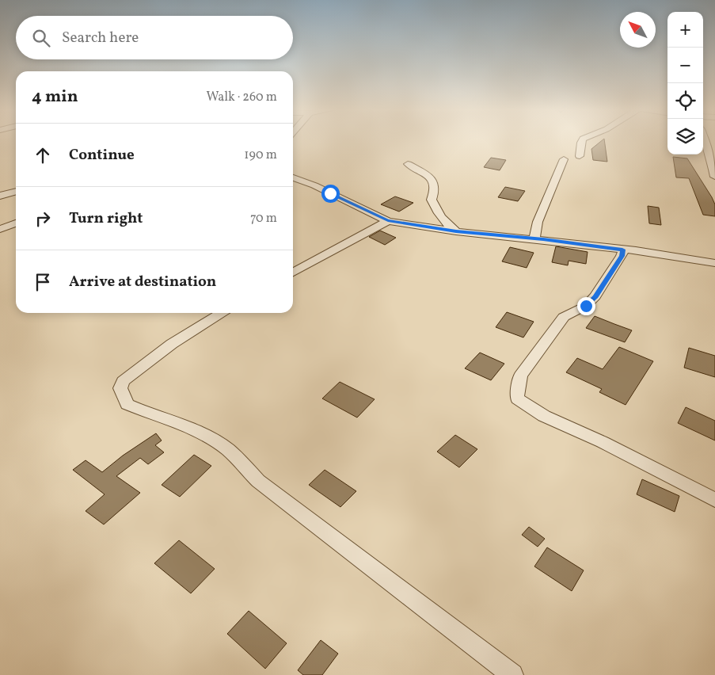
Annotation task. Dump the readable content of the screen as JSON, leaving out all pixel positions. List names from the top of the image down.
{
  "north": "top left",
  "page": {
    "map_buttons": ["+", "−"],
    "search": "Search here",
    "heading": ["4 min", "Walk · 260 m"],
    "list": [
      ["Continue", "190 m"],
      ["Turn right", "70 m"],
      "Arrive at destination"
    ]
  }
}
